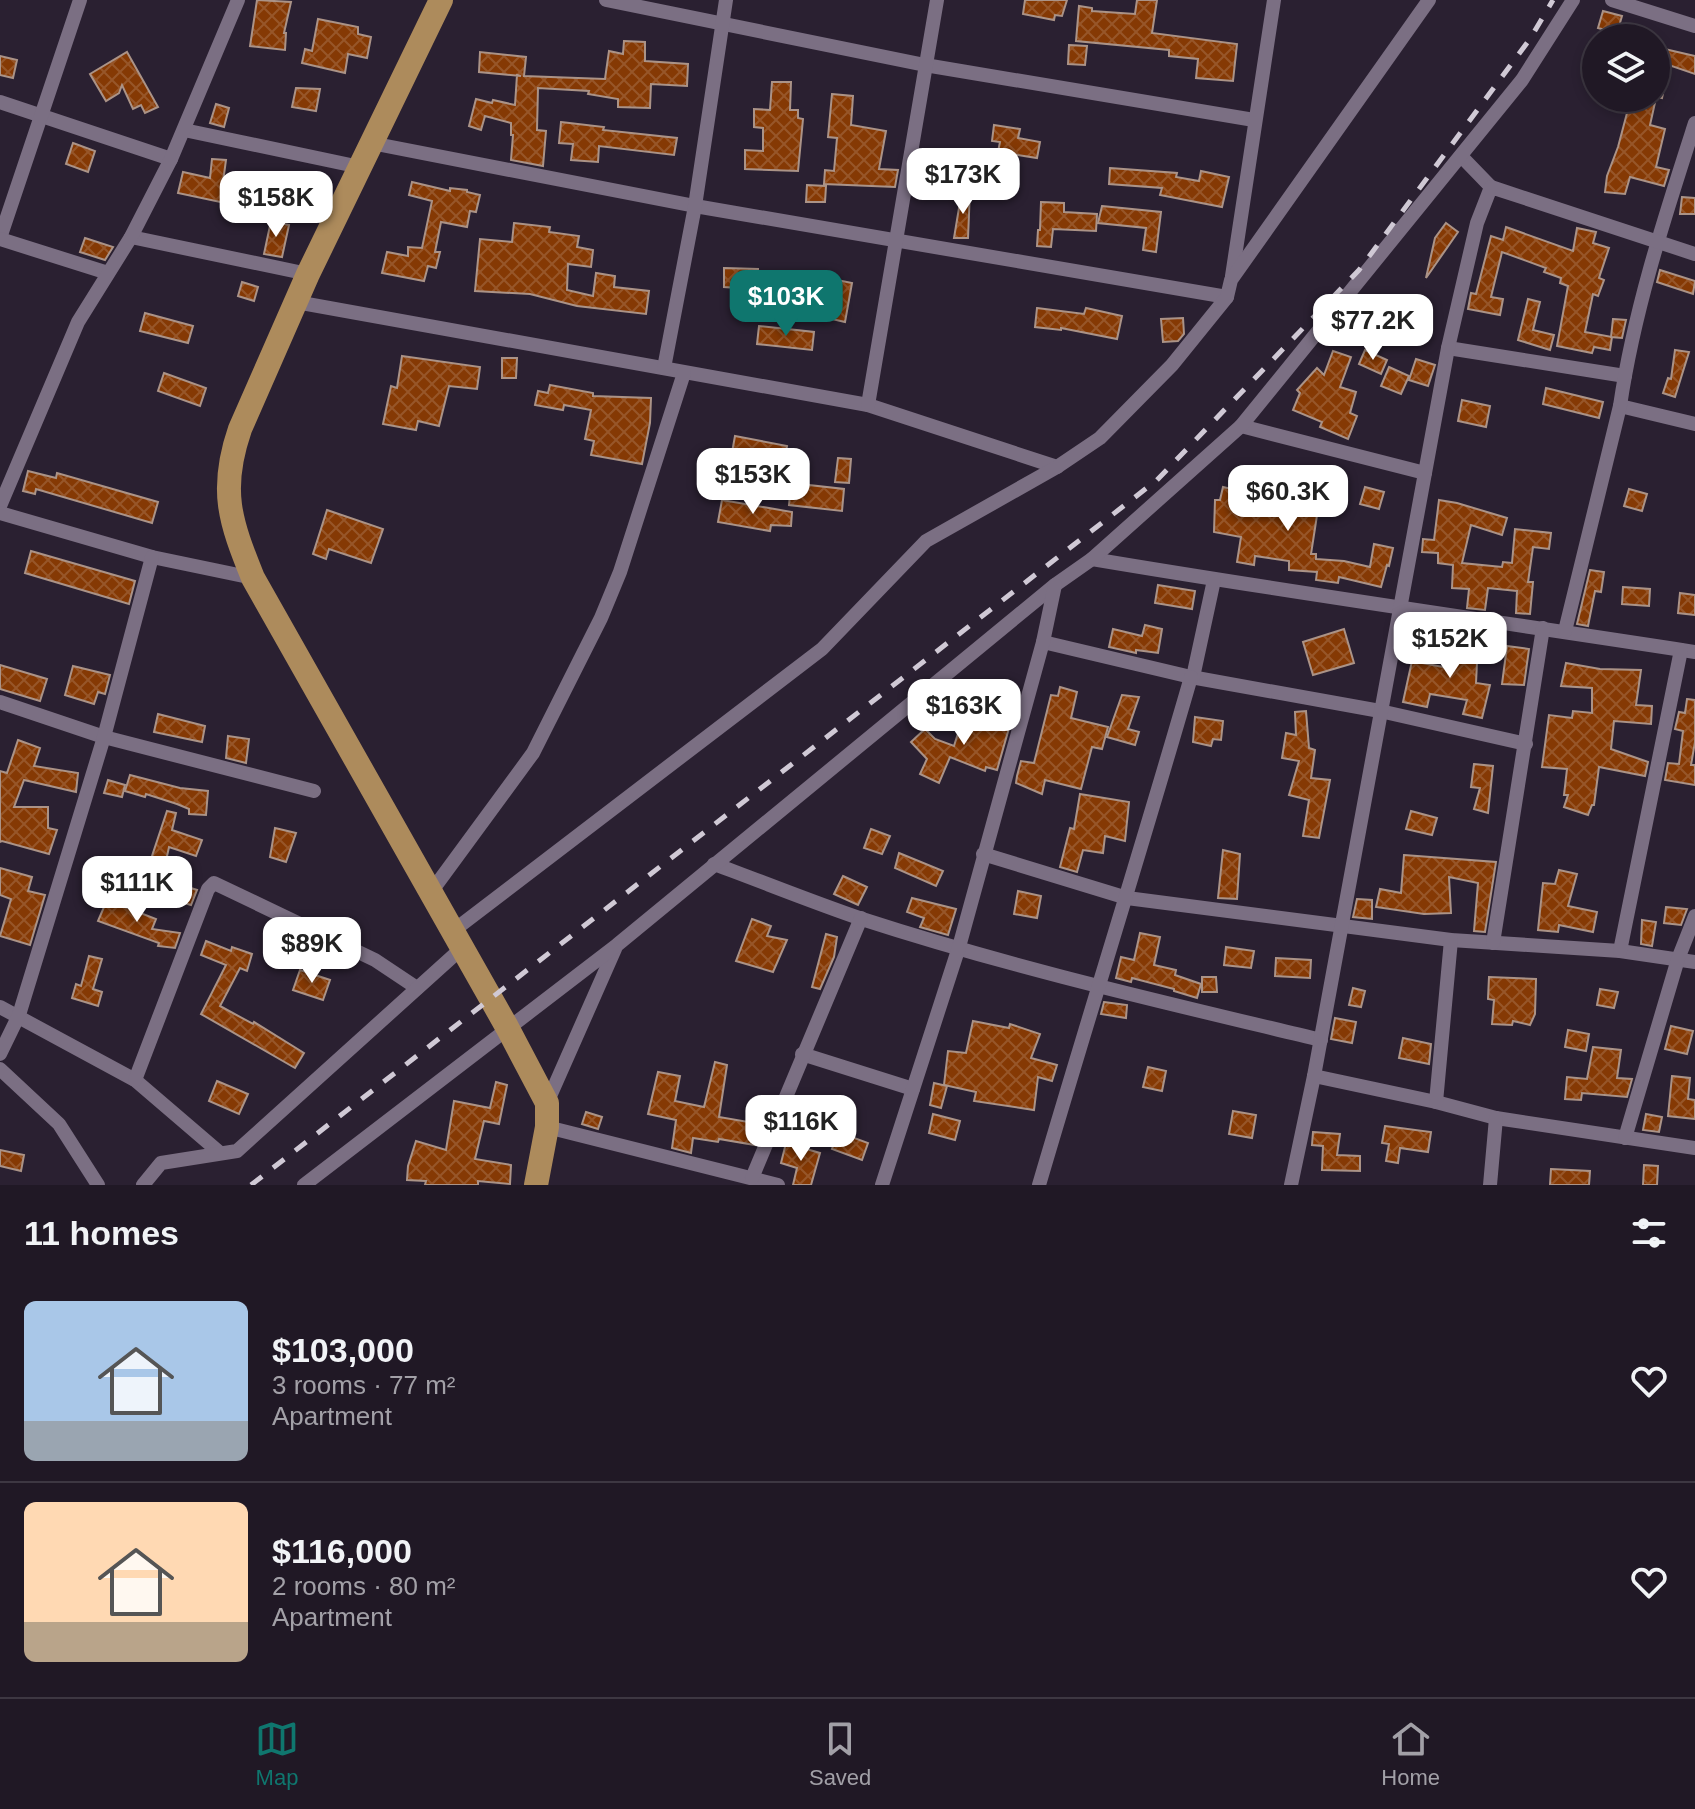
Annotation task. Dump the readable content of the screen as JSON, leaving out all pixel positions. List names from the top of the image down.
{
  "page": {
    "price": [
      "$173K",
      "$158K",
      "$103K",
      "$77.2K",
      "$153K",
      "$60.3K",
      "$152K",
      "$163K",
      "$111K",
      "$89K",
      "$116K"
    ],
    "heading": "11 homes",
    "list": [
      {
        "name": "$103,000",
        "note": "3 rooms · 77 m² · Apartment"
      },
      {
        "name": "$116,000",
        "note": "2 rooms · 80 m² · Apartment"
      }
    ],
    "tabs": ["Map", "Saved", "Home"]
  }
}
